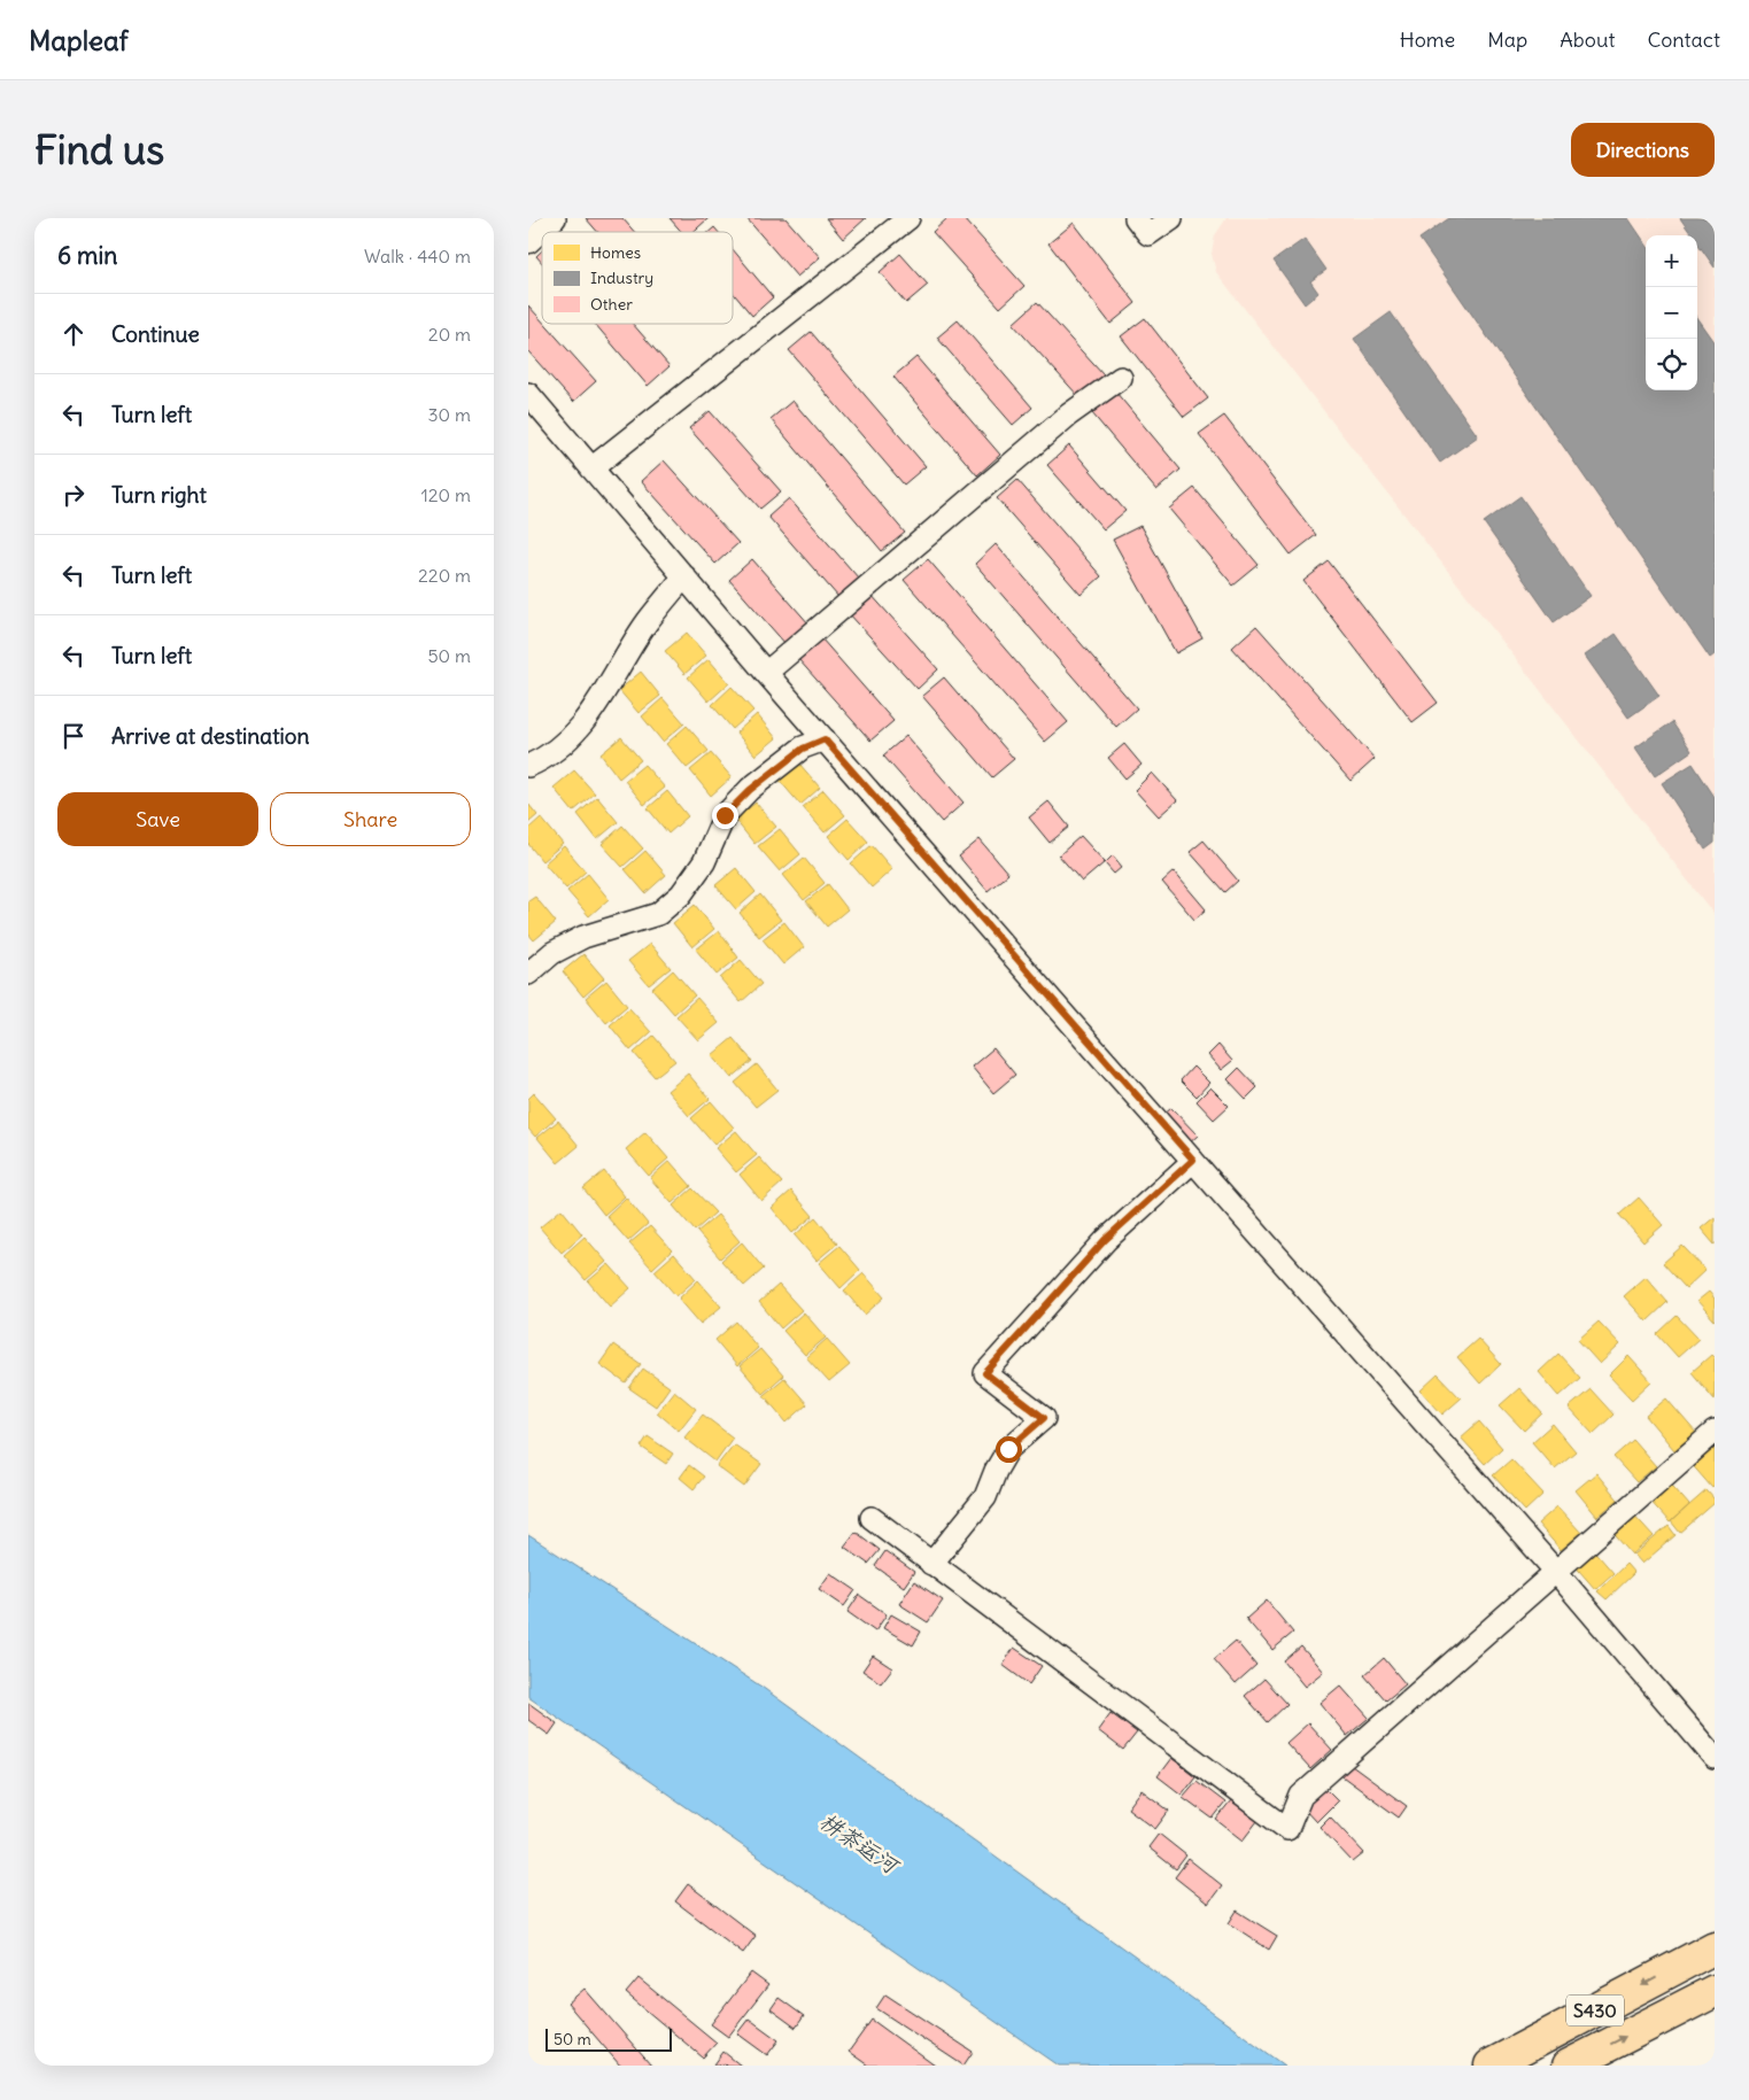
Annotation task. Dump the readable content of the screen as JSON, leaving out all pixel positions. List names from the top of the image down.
{
  "streets": {
    "highway": ["S430"]
  },
  "water": ["栟茶运河"],
  "legend": ["Homes", "Industry", "Other"],
  "scale_bar": "50 m",
  "page": {
    "header": "Mapleaf",
    "nav": [
      "Home",
      "Map",
      "About",
      "Contact"
    ],
    "buttons": [
      "Directions",
      ["Save", "Share"]
    ],
    "title": "Find us",
    "heading": ["6 min", "Walk · 440 m"],
    "map_buttons": ["+", "−"],
    "list": [
      ["Continue", "20 m"],
      ["Turn left", "30 m"],
      ["Turn right", "120 m"],
      ["Turn left", "220 m"],
      ["Turn left", "50 m"],
      "Arrive at destination"
    ],
    "scale": "50 m"
  }
}
